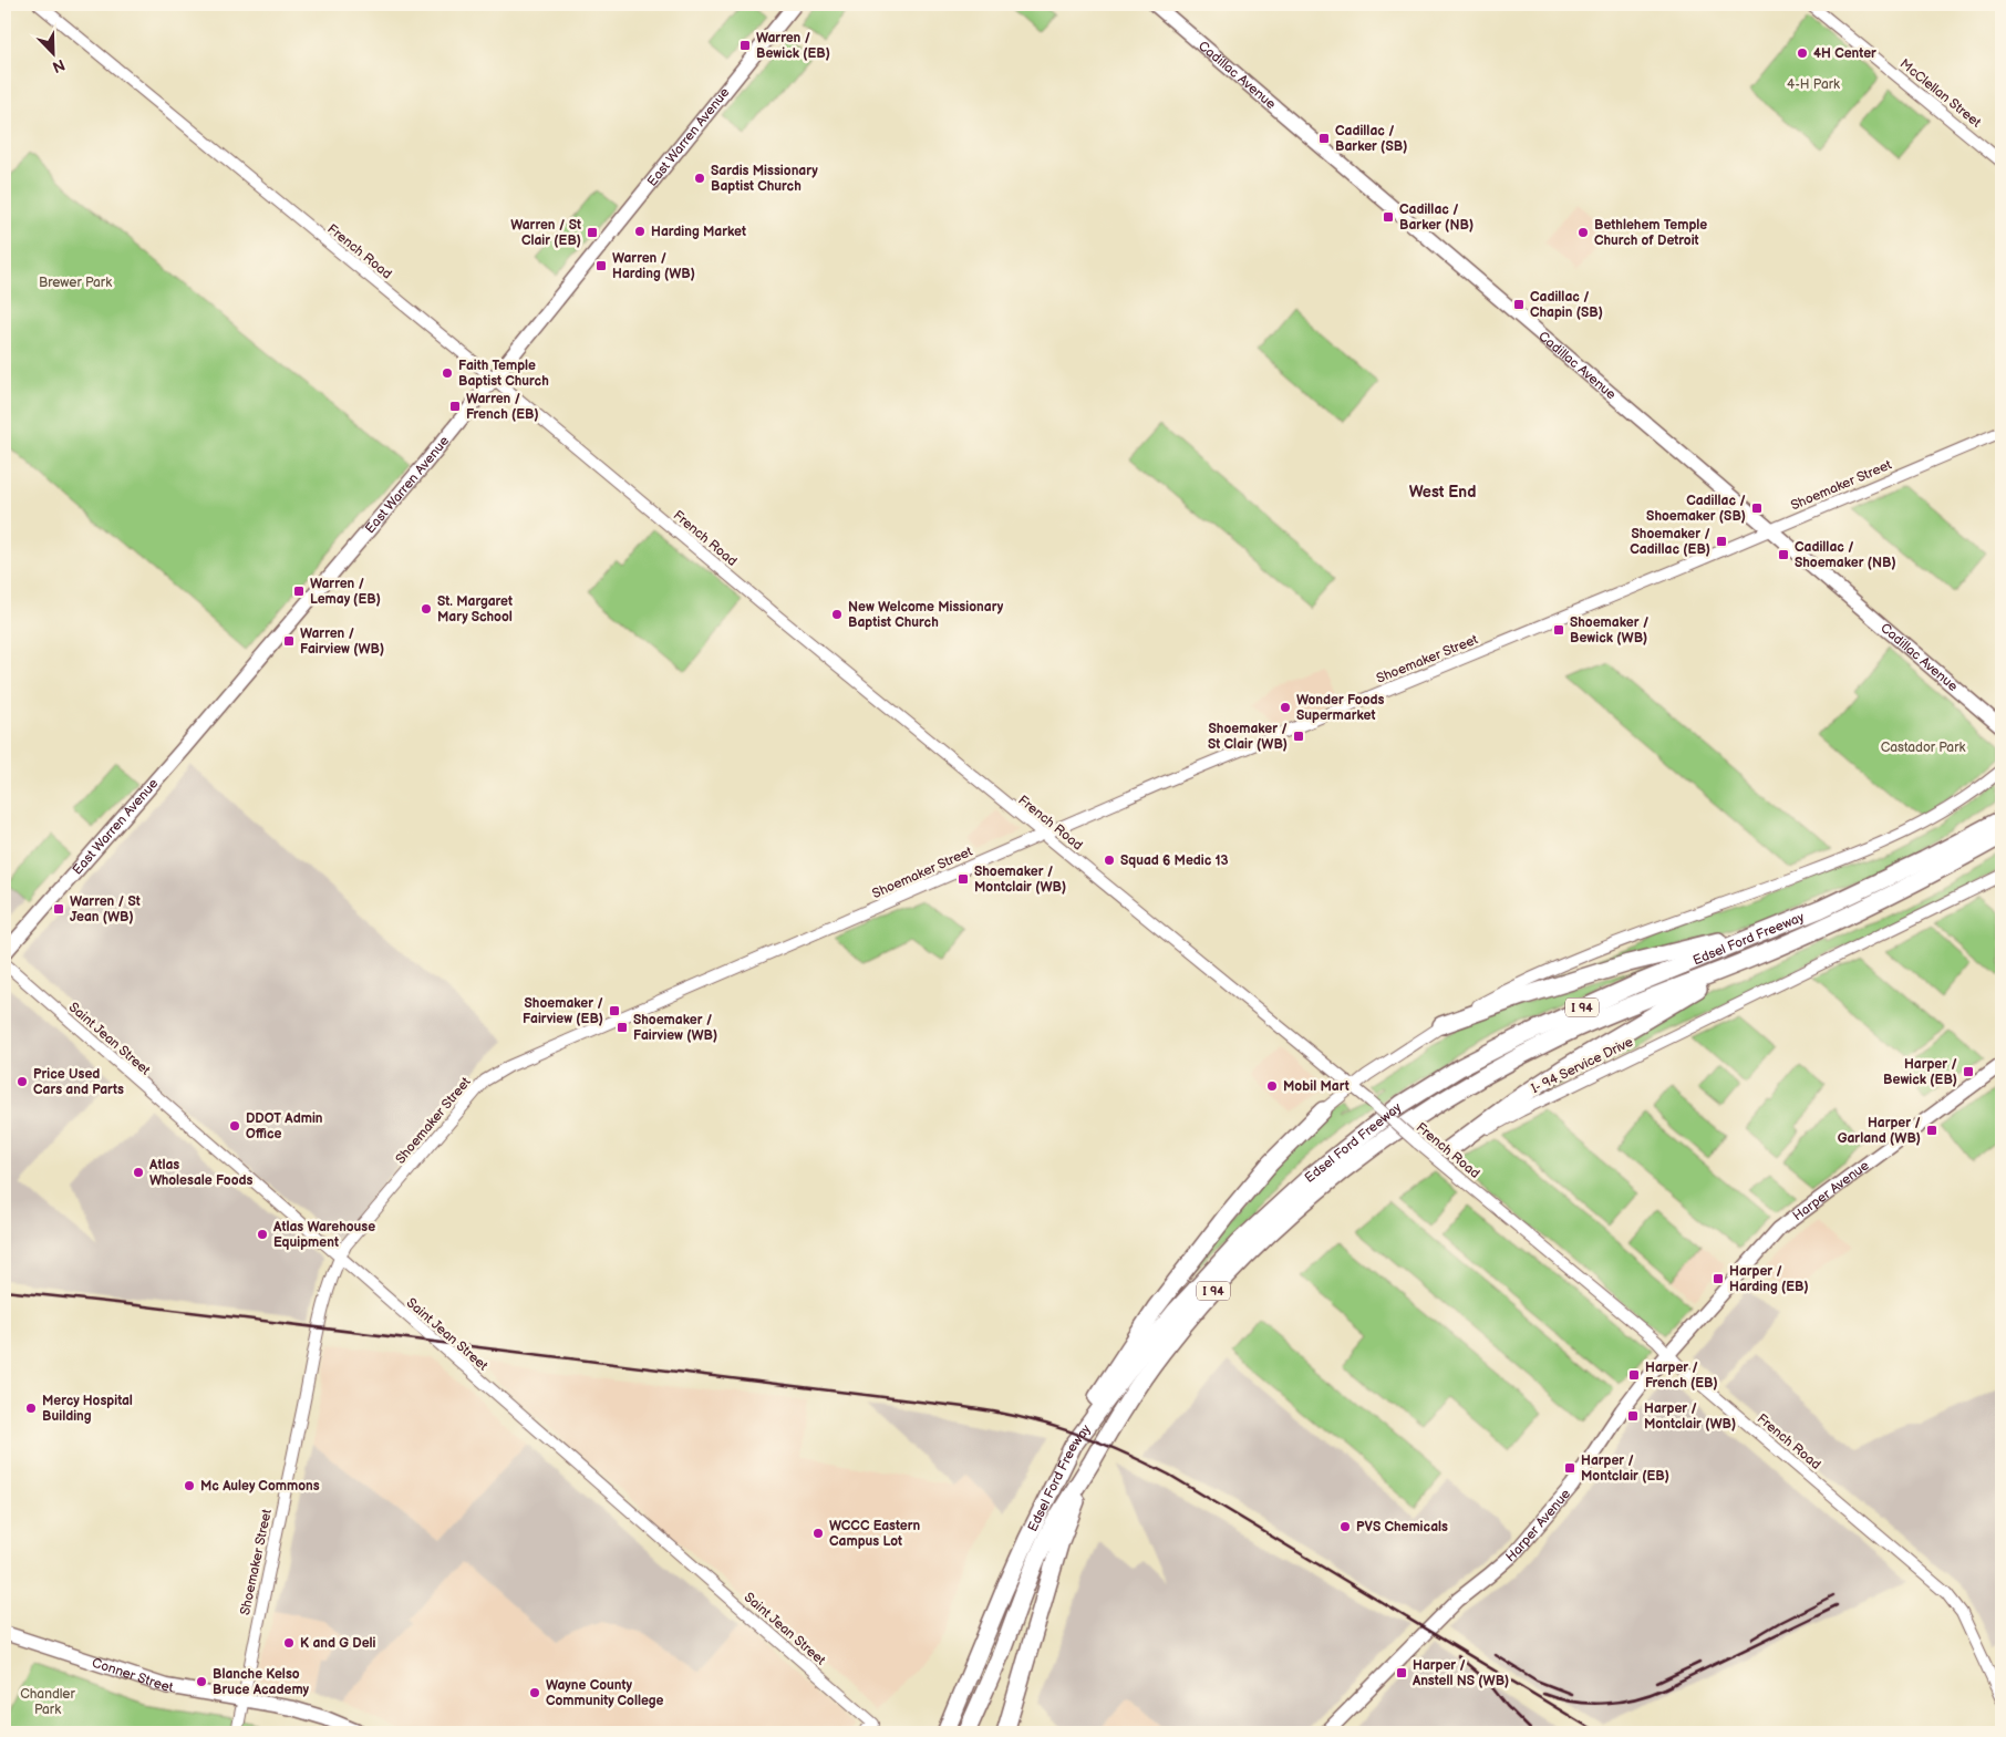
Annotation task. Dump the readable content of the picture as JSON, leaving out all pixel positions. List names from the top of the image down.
{
  "streets": {
    "highway": ["Edsel Ford Freeway", "I 94"],
    "main road": [
      "Cadillac Avenue",
      "East Warren Avenue",
      "Harper Avenue",
      "Conner Street"
    ],
    "street": [
      "McClellan Street",
      "French Road",
      "Shoemaker Street",
      "Saint Jean Street",
      "I- 94 Service Drive"
    ]
  },
  "crossings": [
    ["Cadillac Avenue", "Shoemaker Street"],
    ["East Warren Avenue", "French Road"],
    ["French Road", "Shoemaker Street"],
    ["French Road", "I- 94 Service Drive"],
    ["French Road", "Harper Avenue"],
    ["Shoemaker Street", "Saint Jean Street"],
    ["Shoemaker Street", "Conner Street"]
  ],
  "districts": ["West End"],
  "parks": [
    "4-H Park",
    "Brewer Park",
    "Castador Park",
    "Chandler Park"
  ],
  "places": {
    "transit": [
      "Warren / Bewick (EB)",
      "Cadillac / Barker (SB)",
      "Cadillac / Barker (NB)",
      "Warren / St Clair (EB)",
      "Warren / Harding (WB)",
      "Cadillac / Chapin (SB)",
      "Warren / French (EB)",
      "Cadillac / Shoemaker (SB)",
      "Shoemaker / Cadillac (EB)",
      "Cadillac / Shoemaker (NB)",
      "Warren / Lemay (EB)",
      "Shoemaker / Bewick (WB)",
      "Warren / Fairview (WB)",
      "Shoemaker / St Clair (WB)",
      "Shoemaker / Montclair (WB)",
      "Warren / St Jean (WB)",
      "Shoemaker / Fairview (EB)",
      "Shoemaker / Fairview (WB)",
      "Harper / Bewick (EB)",
      "Harper / Garland (WB)",
      "Harper / Harding (EB)",
      "Harper / French (EB)",
      "Harper / Montclair (WB)",
      "Harper / Montclair (EB)",
      "Harper / Anstell NS (WB)"
    ],
    "other": [
      "4H Center",
      "Sardis Missionary Baptist Church",
      "Harding Market",
      "Bethlehem Temple Church of Detroit",
      "Faith Temple Baptist Church",
      "St. Margaret Mary School",
      "New Welcome Missionary Baptist Church",
      "Wonder Foods Supermarket",
      "Squad 6 Medic 13",
      "Price Used Cars and Parts",
      "Mobil Mart",
      "DDOT Admin Office",
      "Atlas Wholesale Foods",
      "Atlas Warehouse Equipment",
      "Mercy Hospital Building",
      "Mc Auley Commons",
      "PVS Chemicals",
      "WCCC Eastern Campus Lot",
      "K and G Deli",
      "Blanche Kelso Bruce Academy",
      "Wayne County Community College"
    ]
  },
  "north": "bottom right"
}
